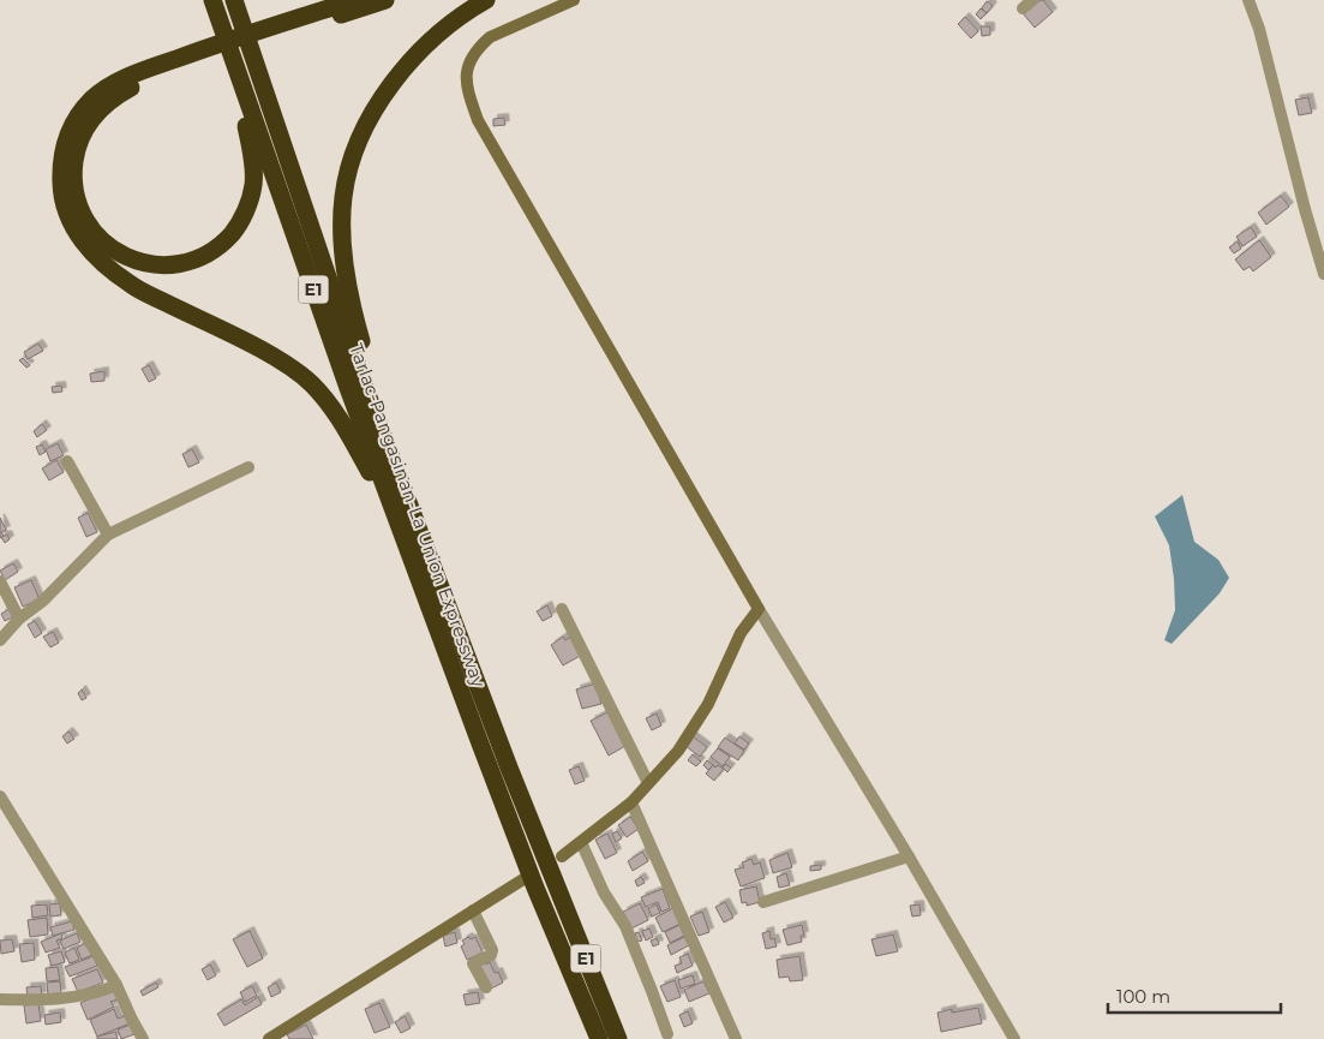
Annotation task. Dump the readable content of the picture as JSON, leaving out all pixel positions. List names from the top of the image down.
{
  "streets": {
    "highway": ["E1", "Tarlac-Pangasinan-La Union Expressway"]
  },
  "scale_bar": "100 m"
}
